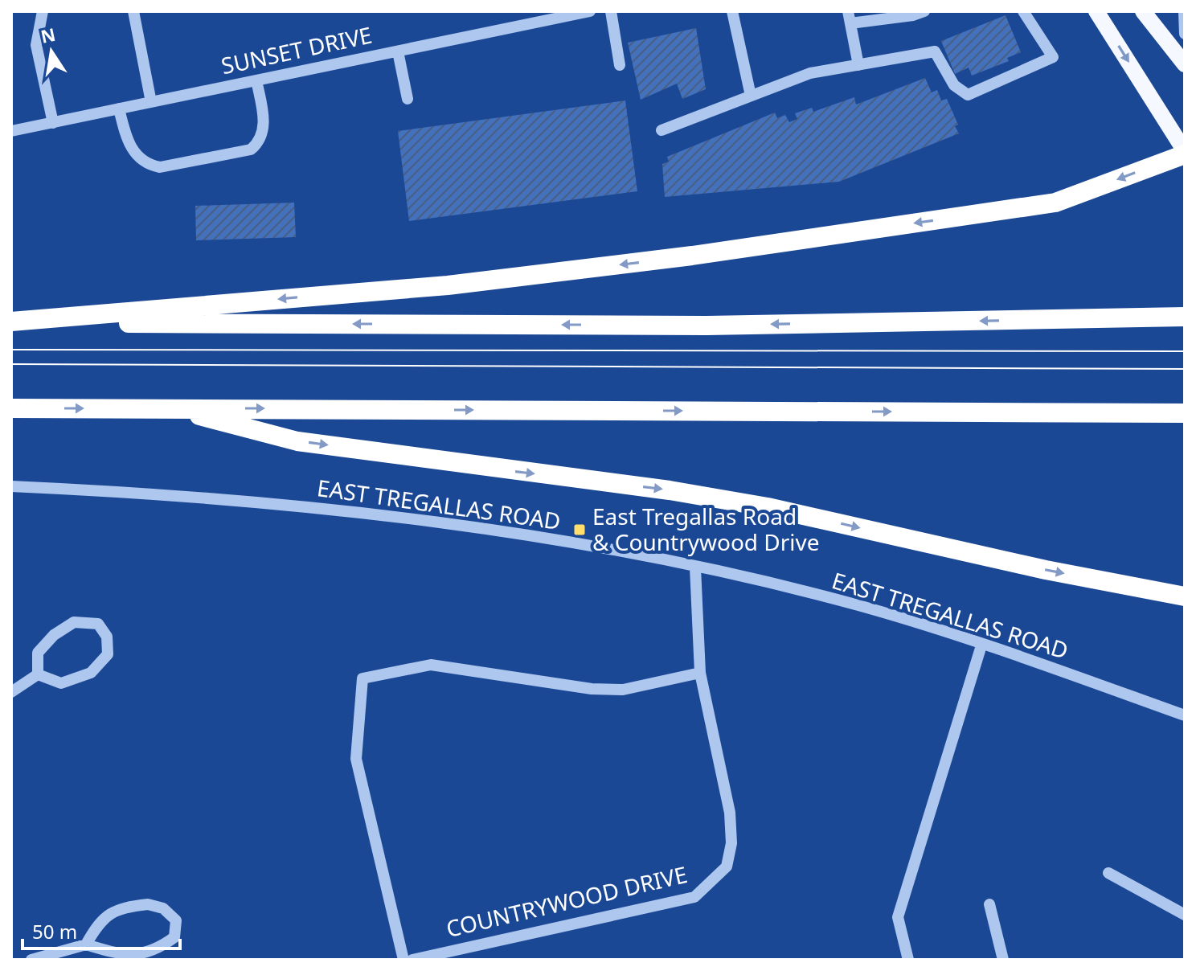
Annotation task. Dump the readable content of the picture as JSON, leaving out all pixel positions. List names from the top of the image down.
{
  "streets": {
    "street": ["SUNSET DRIVE", "EAST TREGALLAS ROAD", "COUNTRYWOOD DRIVE"]
  },
  "crossings": [
    ["EAST TREGALLAS ROAD", "COUNTRYWOOD DRIVE"]
  ],
  "places": {
    "transit": ["East Tregallas Road & Countrywood Drive"]
  },
  "scale_bar": "50 m",
  "north": "top"
}
